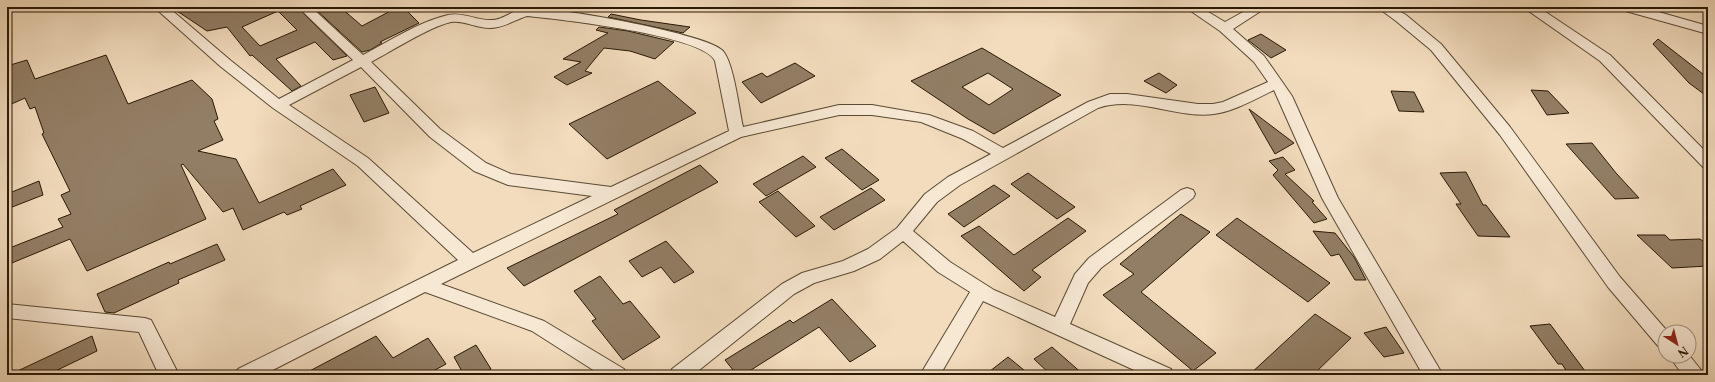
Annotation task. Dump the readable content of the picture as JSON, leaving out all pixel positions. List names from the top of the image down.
{
  "north": "bottom right"
}
